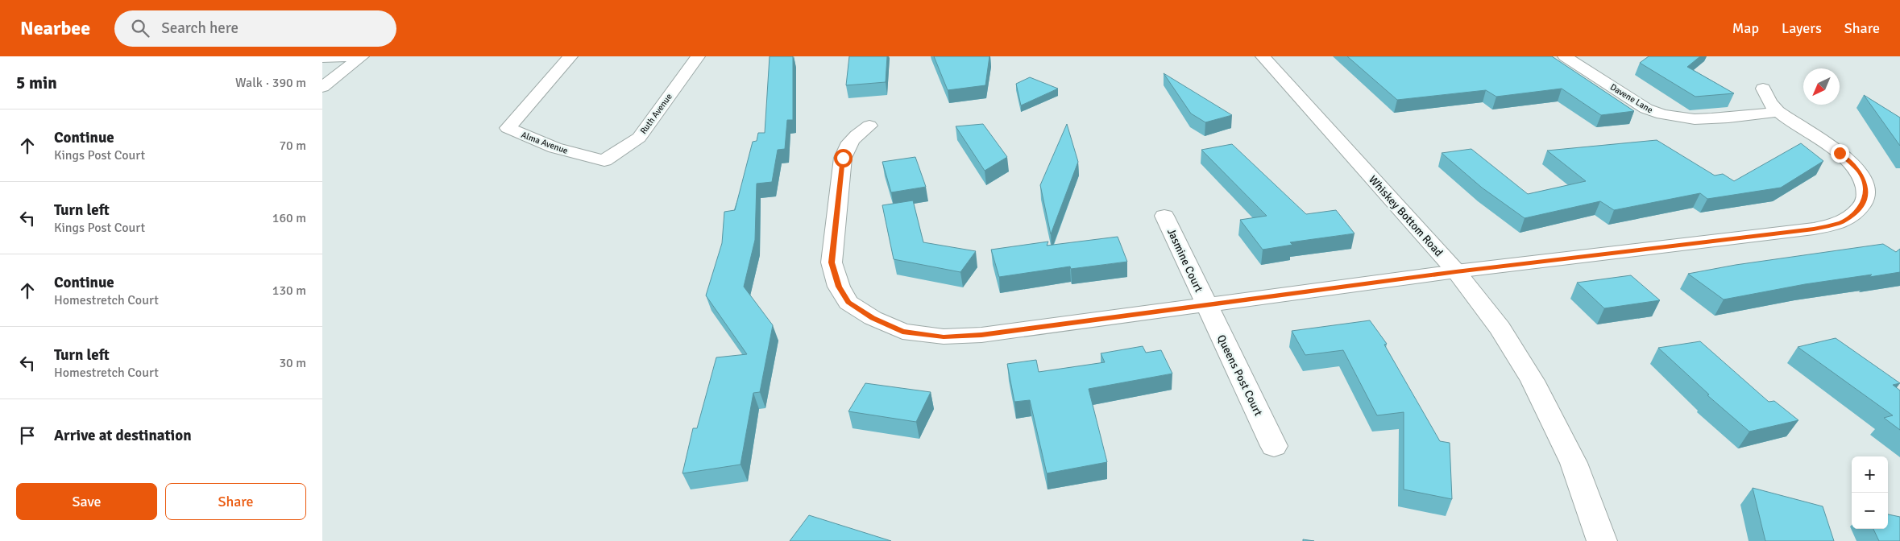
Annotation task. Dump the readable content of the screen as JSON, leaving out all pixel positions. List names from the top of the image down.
{
  "streets": {
    "street": [
      "Davene Lane",
      "Ruth Avenue",
      "Alma Avenue",
      "Whiskey Bottom Road",
      "Jasmine Court",
      "Queens Post Court"
    ]
  },
  "crossings": [
    ["Ruth Avenue", "Alma Avenue"],
    ["Jasmine Court", "Queens Post Court"]
  ],
  "north": "bottom left",
  "page": {
    "header": "Nearbee",
    "search": "Search here",
    "nav": ["Map", "Layers", "Share"],
    "heading": ["5 min", "Walk · 390 m"],
    "list": [
      ["Continue", "Kings Post Court", "70 m"],
      ["Turn left", "Kings Post Court", "160 m"],
      ["Continue", "Homestretch Court", "130 m"],
      ["Turn left", "Homestretch Court", "30 m"],
      "Arrive at destination"
    ],
    "map_buttons": ["+", "−"],
    "buttons": ["Save", "Share"]
  }
}
